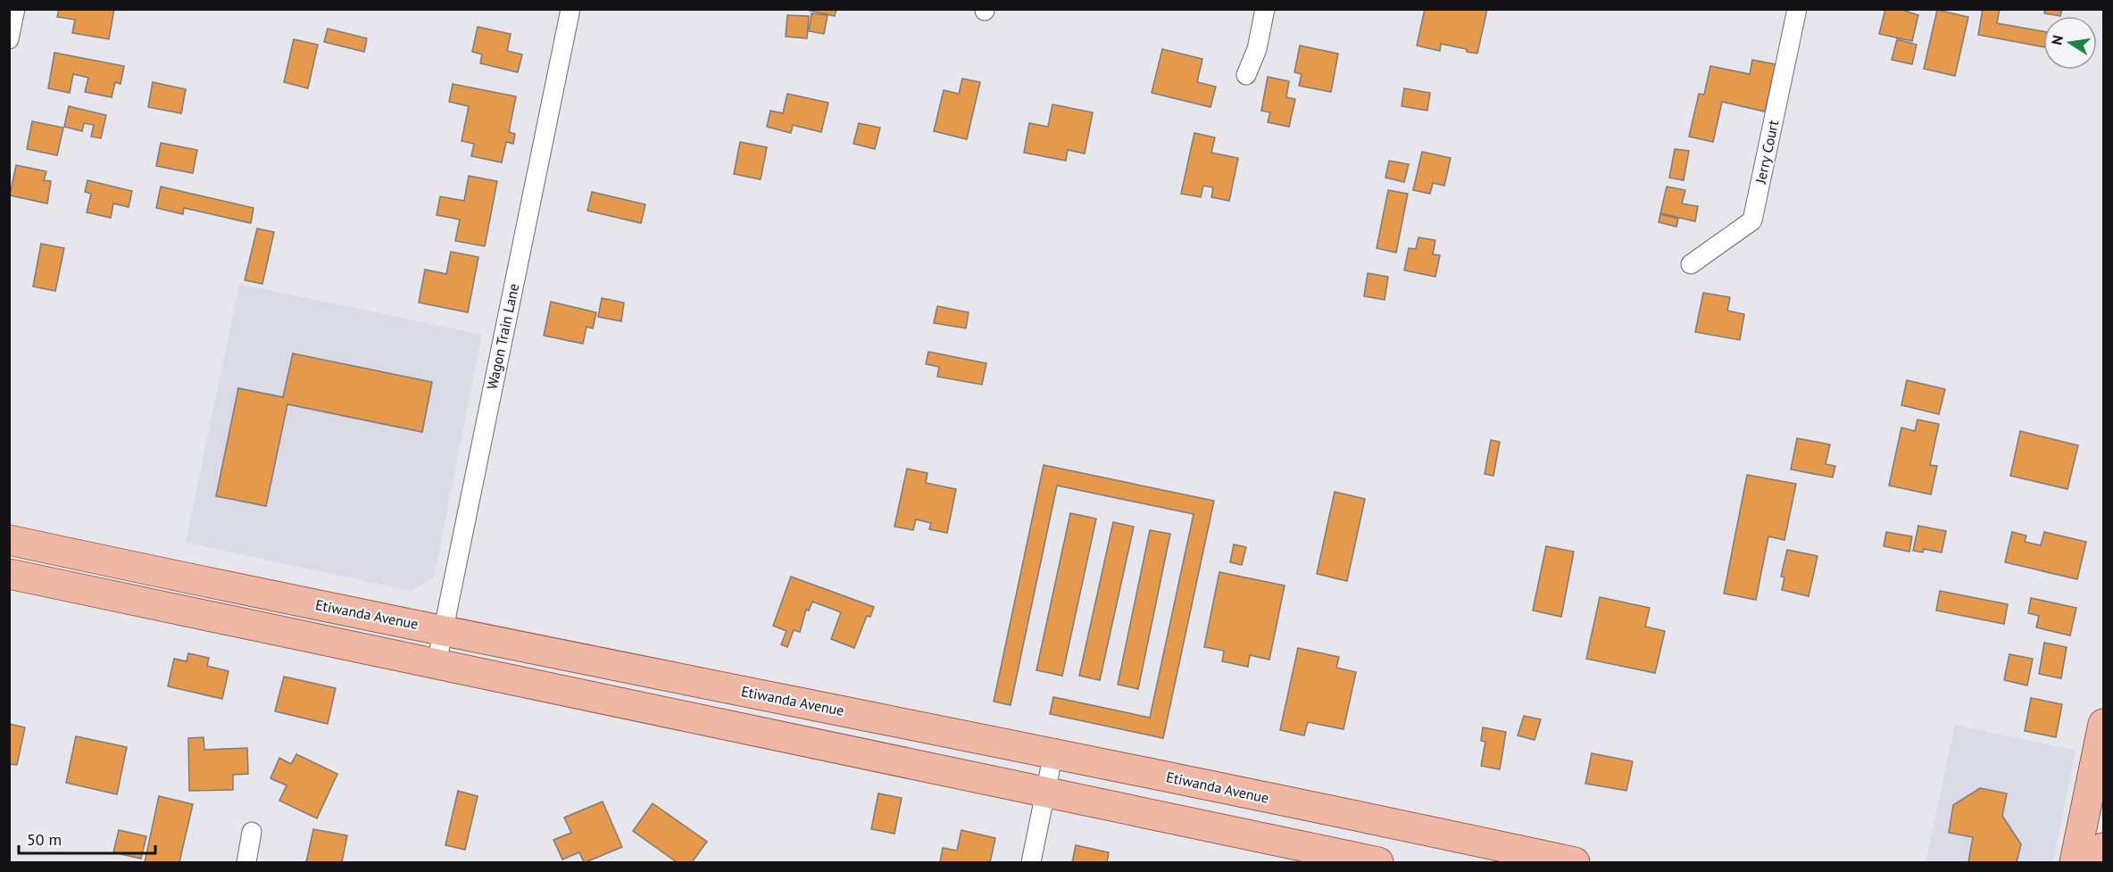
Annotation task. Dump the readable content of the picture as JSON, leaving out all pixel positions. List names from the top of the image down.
{
  "streets": {
    "main road": ["Etiwanda Avenue"],
    "street": ["Jerry Court", "Wagon Train Lane"]
  },
  "crossings": [
    ["Wagon Train Lane", "Etiwanda Avenue"]
  ],
  "scale_bar": "50 m",
  "north": "left"
}
